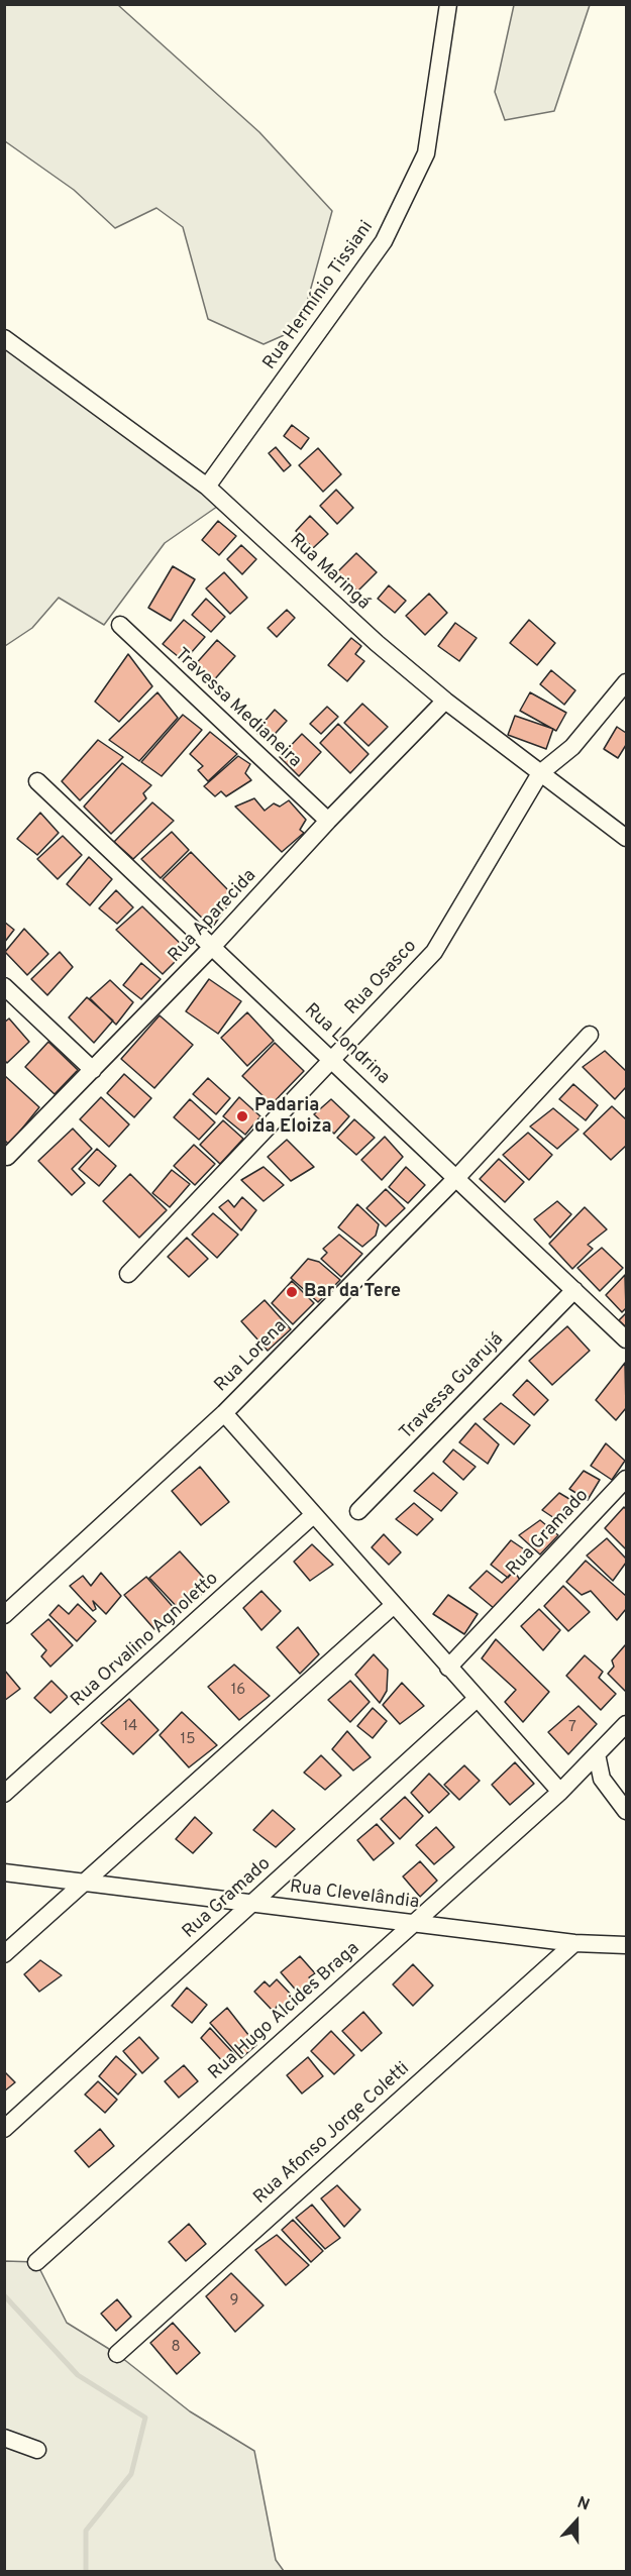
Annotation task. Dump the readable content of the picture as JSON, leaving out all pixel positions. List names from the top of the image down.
{
  "streets": {
    "street": [
      "Rua Hermínio Tissiani",
      "Rua Maringá",
      "Travessa Medianeira",
      "Rua Aparecida",
      "Rua Osasco",
      "Rua Londrina",
      "Rua Lorena",
      "Travessa Guarujá",
      "Rua Gramado",
      "Rua Orvalino Agnoletto",
      "Rua Clevelândia",
      "Rua Hugo Alcides Braga",
      "Rua Afonso Jorge Coletti"
    ]
  },
  "crossings": [
    ["Rua Hermínio Tissiani", "Rua Maringá"],
    ["Rua Maringá", "Rua Aparecida"],
    ["Rua Maringá", "Rua Osasco"],
    ["Travessa Medianeira", "Rua Aparecida"],
    ["Rua Aparecida", "Rua Londrina"],
    ["Rua Osasco", "Rua Londrina"],
    ["Rua Londrina", "Rua Lorena"],
    ["Rua Londrina", "Travessa Guarujá"],
    ["Rua Gramado", "Rua Clevelândia"],
    ["Rua Clevelândia", "Rua Hugo Alcides Braga"],
    ["Rua Clevelândia", "Rua Afonso Jorge Coletti"]
  ],
  "places": ["Padaria da Eloiza", "Bar da Tere"],
  "house_numbers": [
    "16",
    "14",
    "7",
    "15",
    "9",
    "8"
  ],
  "north": "top"
}
